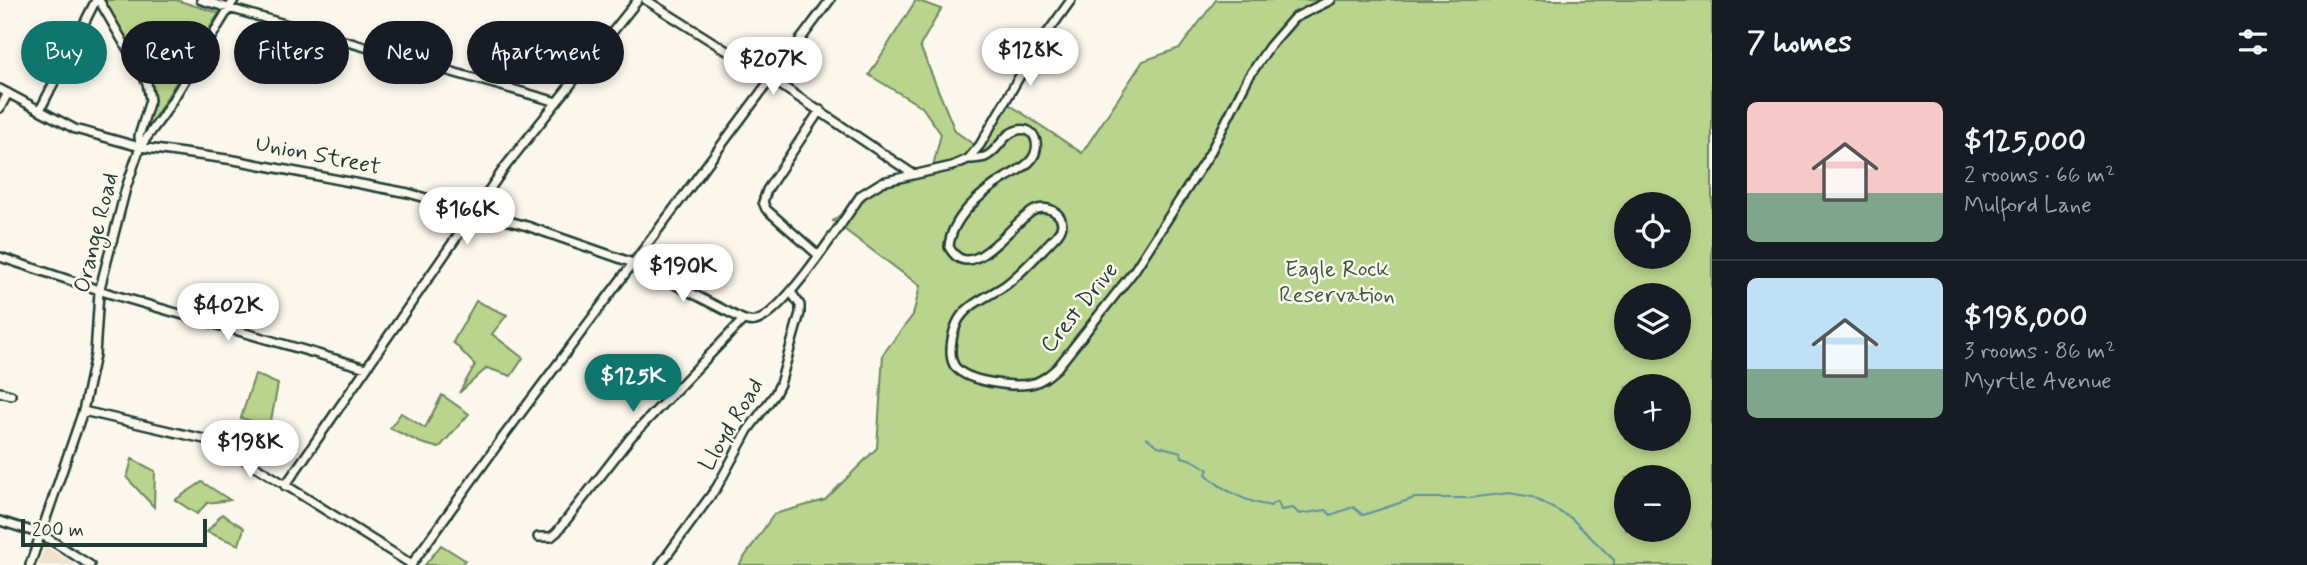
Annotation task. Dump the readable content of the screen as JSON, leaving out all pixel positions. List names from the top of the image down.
{
  "streets": {
    "street": [
      "Union Street",
      "Orange Road",
      "Crest Drive",
      "Lloyd Road"
    ]
  },
  "crossings": [
    ["Union Street", "Orange Road"]
  ],
  "parks": ["Eagle Rock Reservation"],
  "scale_bar": "200 m",
  "page": {
    "heading": "7 homes",
    "chip": [
      "Buy",
      "Rent",
      "Filters",
      "New",
      "Apartment"
    ],
    "price": [
      "$128K",
      "$207K",
      "$166K",
      "$190K",
      "$402K",
      "$125K",
      "$198K"
    ],
    "list": [
      {
        "name": "$125,000",
        "note": "2 rooms · 66 m² · Mulford Lane"
      },
      {
        "name": "$198,000",
        "note": "3 rooms · 86 m² · Myrtle Avenue"
      }
    ],
    "map_buttons": ["+", "−"],
    "scale": "200 m"
  }
}
